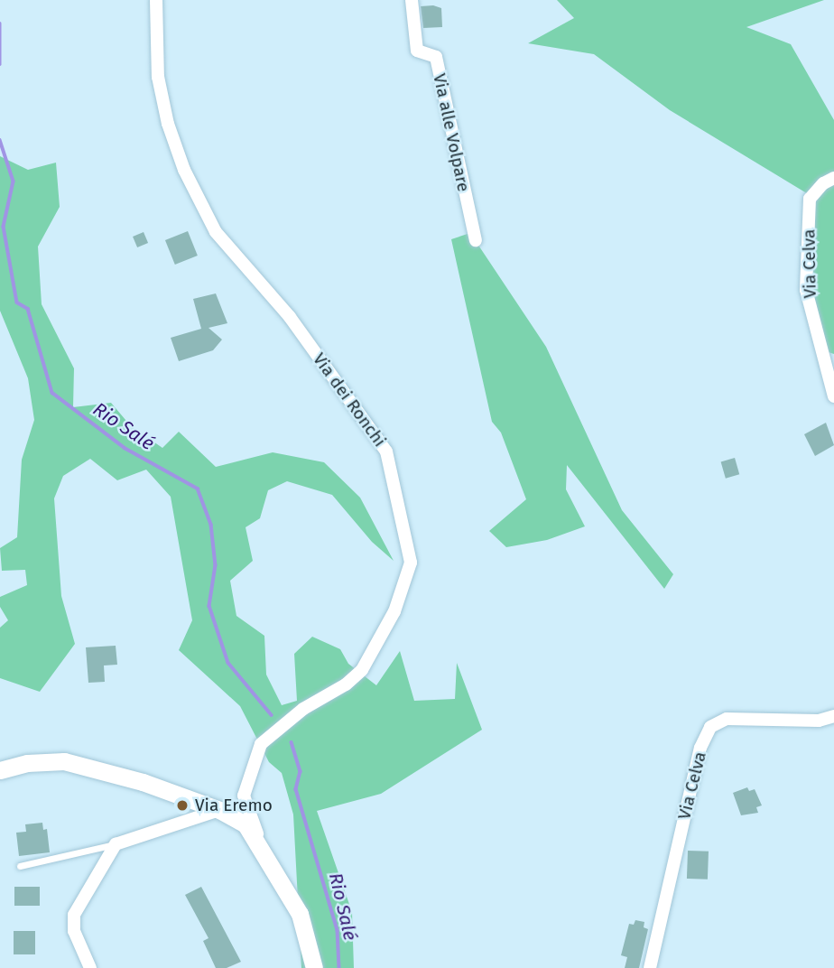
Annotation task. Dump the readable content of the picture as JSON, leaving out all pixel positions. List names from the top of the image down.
{
  "streets": {
    "street": ["Via alle Volpare", "Via Celva", "Via dei Ronchi"]
  },
  "water": ["Rio Salé"],
  "places": ["Via Eremo"]
}
